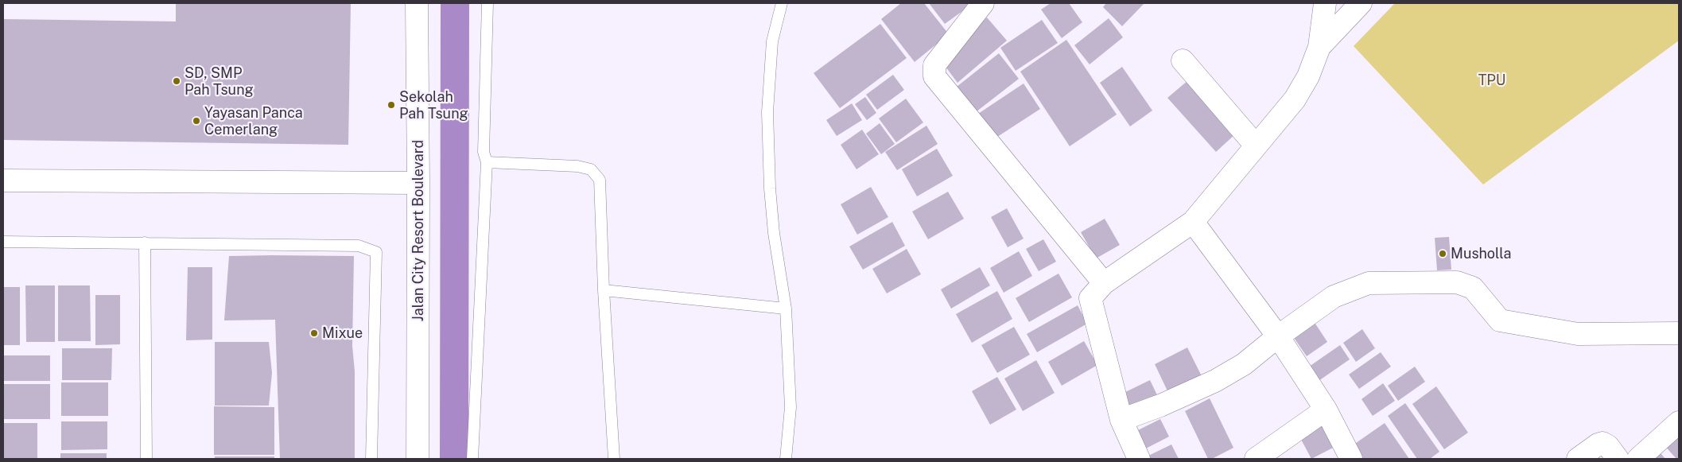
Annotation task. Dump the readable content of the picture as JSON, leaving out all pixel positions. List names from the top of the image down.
{
  "streets": {
    "street": ["Jalan City Resort Boulevard"]
  },
  "parks": ["TPU"],
  "places": [
    "SD, SMP Pah Tsung",
    "Sekolah Pah Tsung",
    "Yayasan Panca Cemerlang",
    "Musholla",
    "Mixue"
  ]
}
